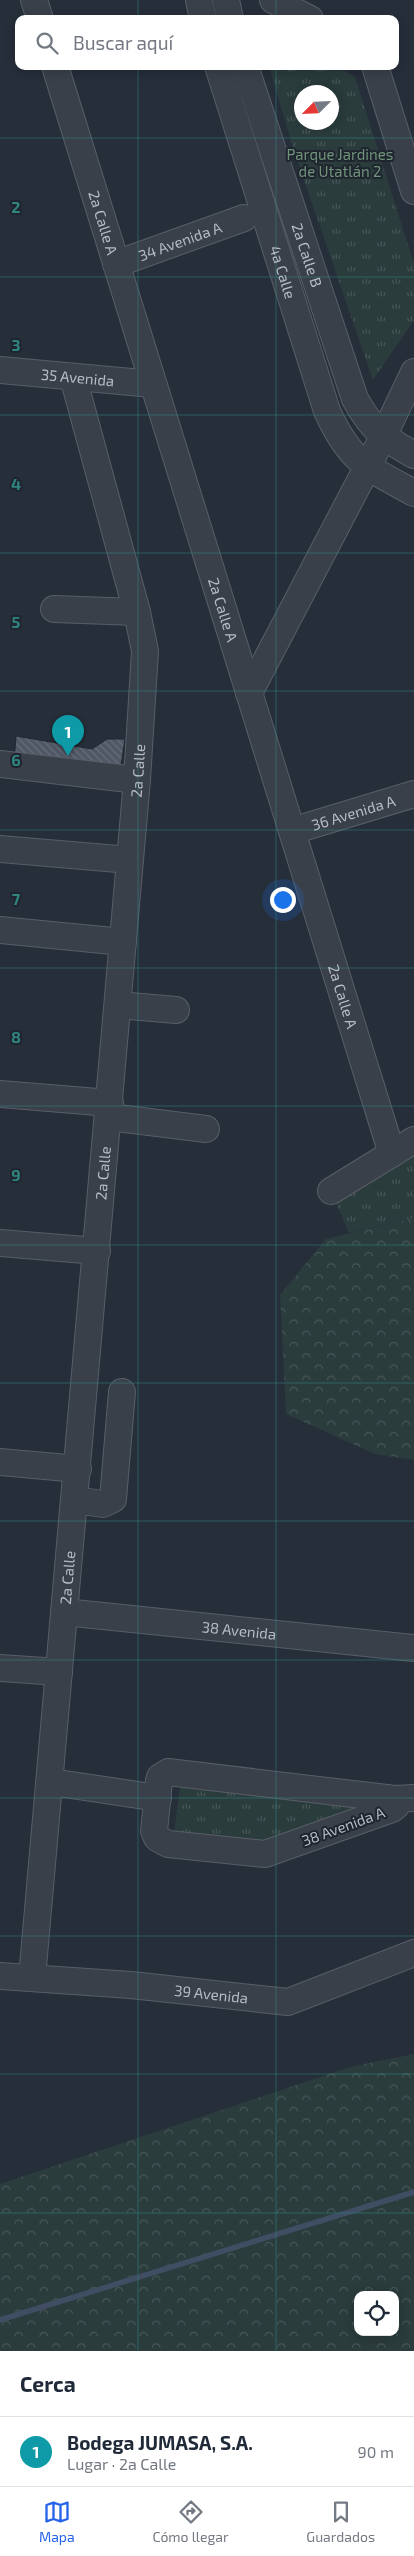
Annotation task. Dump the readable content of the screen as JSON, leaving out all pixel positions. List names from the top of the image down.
{
  "streets": {
    "street": [
      "2a Calle A",
      "34 Avenida A",
      "2a Calle B",
      "4a Calle",
      "35 Avenida",
      "2a Calle",
      "36 Avenida A",
      "38 Avenida",
      "38 Avenida A",
      "39 Avenida"
    ]
  },
  "crossings": [
    ["2a Calle A", "34 Avenida A"],
    ["2a Calle A", "35 Avenida"],
    ["2a Calle A", "36 Avenida A"],
    ["34 Avenida A", "2a Calle B"],
    ["34 Avenida A", "4a Calle"],
    ["35 Avenida", "2a Calle"],
    ["2a Calle", "38 Avenida"],
    ["2a Calle", "39 Avenida"]
  ],
  "parks": ["Parque Jardines de Utatlán 2"],
  "north": "bottom left",
  "page": {
    "search": "Buscar aquí",
    "pins": "1",
    "heading": "Cerca",
    "list": [
      {
        "mark": "1",
        "name": "Bodega JUMASA, S.A.",
        "note": "Lugar · 2a Calle",
        "value": "90 m"
      }
    ],
    "nav": ["Mapa", "Cómo llegar", "Guardados"]
  },
  "grid": {
    "rows": [
      "2",
      "3",
      "4",
      "5",
      "6",
      "7",
      "8",
      "9"
    ]
  }
}
